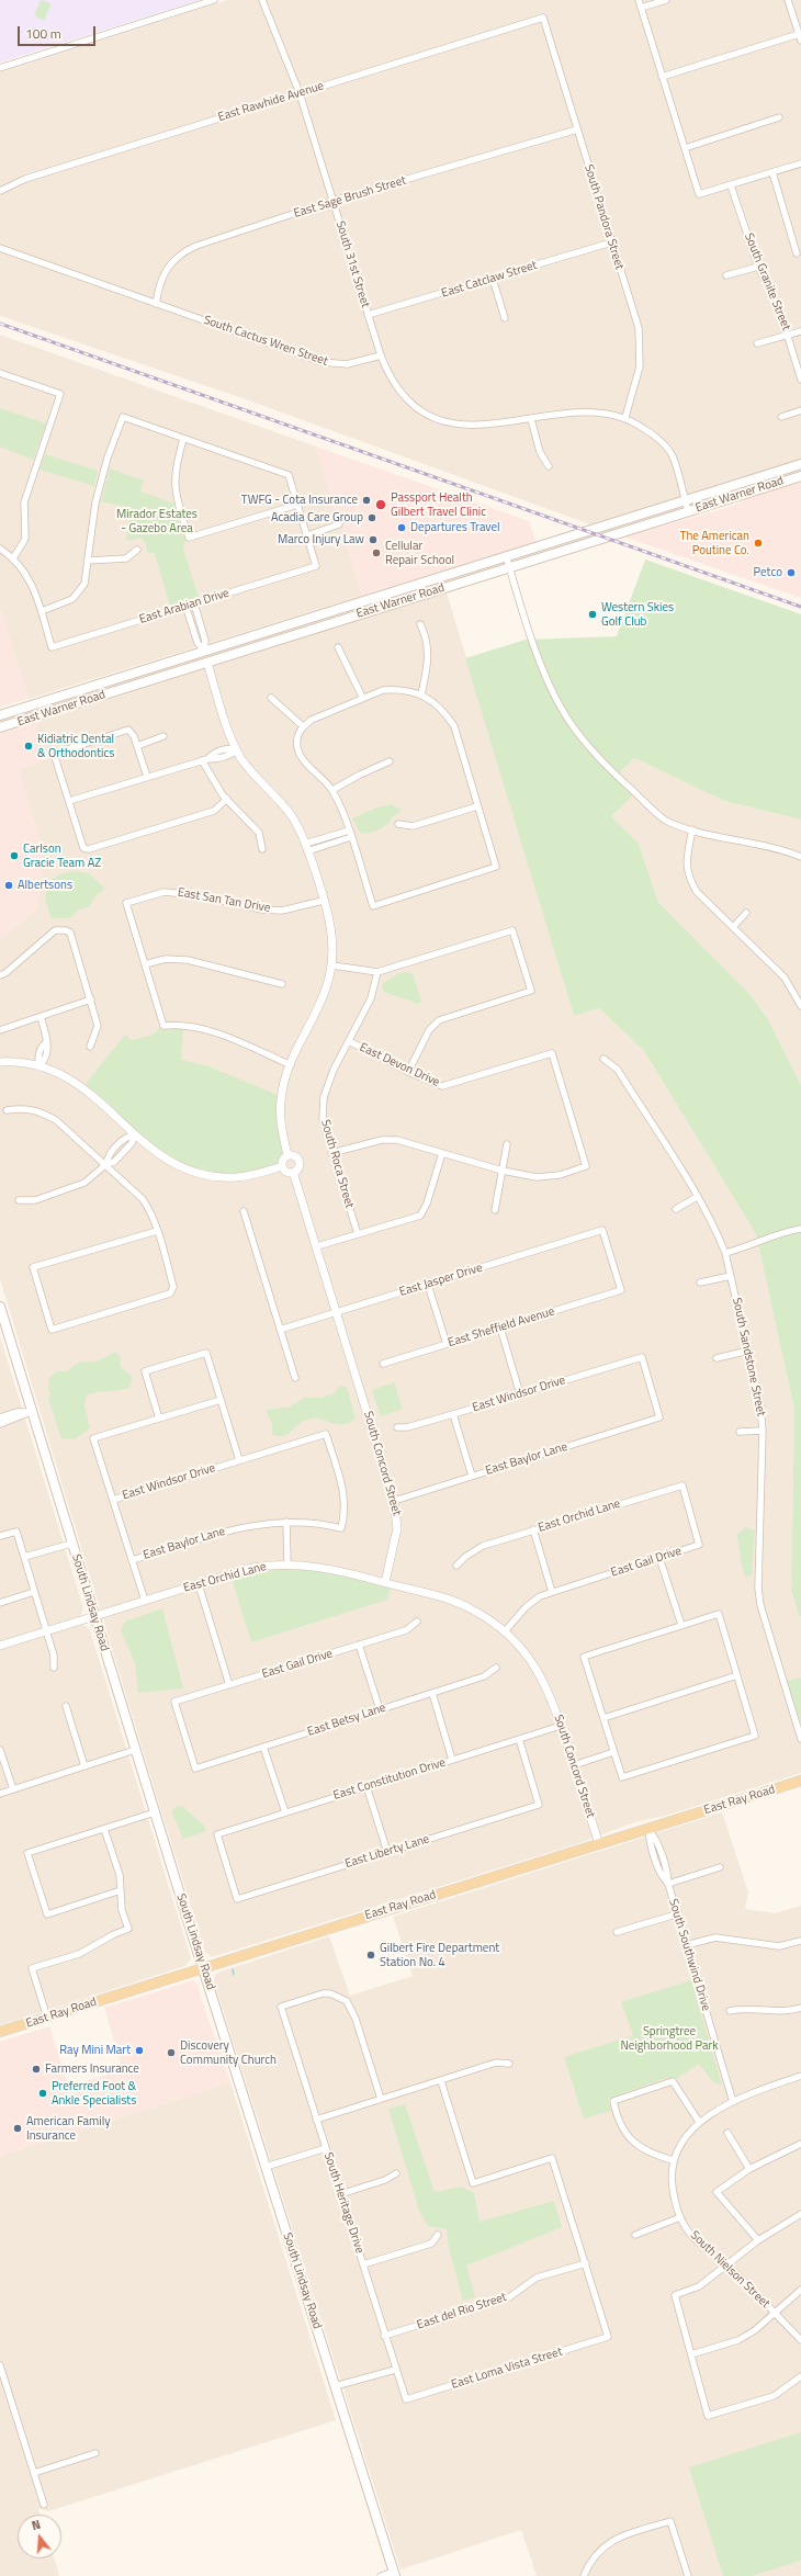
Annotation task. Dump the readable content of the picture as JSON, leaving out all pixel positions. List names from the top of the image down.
{
  "streets": {
    "main road": ["East Warner Road", "South Lindsay Road", "East Ray Road"],
    "street": [
      "East Rawhide Avenue",
      "East Sage Brush Street",
      "South Pandora Street",
      "South 31st Street",
      "East Catclaw Street",
      "South Granite Street",
      "South Cactus Wren Street",
      "East Arabian Drive",
      "East San Tan Drive",
      "East Devon Drive",
      "South Roca Street",
      "East Jasper Drive",
      "East Sheffield Avenue",
      "South Sandstone Street",
      "East Windsor Drive",
      "East Baylor Lane",
      "South Concord Street",
      "East Orchid Lane",
      "East Gail Drive",
      "East Betsy Lane",
      "East Constitution Drive",
      "East Liberty Lane",
      "South Southwind Drive",
      "South Heritage Drive",
      "South Nielson Street",
      "East del Rio Street",
      "East Loma Vista Street"
    ]
  },
  "crossings": [
    ["East Rawhide Avenue", "South Pandora Street"],
    ["East Rawhide Avenue", "South 31st Street"],
    ["East Sage Brush Street", "South Pandora Street"],
    ["East Sage Brush Street", "South 31st Street"],
    ["East Sage Brush Street", "South Cactus Wren Street"],
    ["South Pandora Street", "East Catclaw Street"],
    ["South 31st Street", "East Catclaw Street"],
    ["South 31st Street", "South Cactus Wren Street"],
    ["East Devon Drive", "South Roca Street"],
    ["East Jasper Drive", "East Sheffield Avenue"],
    ["East Jasper Drive", "South Concord Street"],
    ["East Windsor Drive", "East Baylor Lane"],
    ["East Baylor Lane", "South Concord Street"],
    ["South Concord Street", "East Orchid Lane"],
    ["South Concord Street", "East Gail Drive"],
    ["South Concord Street", "East Constitution Drive"],
    ["South Concord Street", "East Ray Road"],
    ["East Orchid Lane", "East Gail Drive"],
    ["East Orchid Lane", "South Lindsay Road"],
    ["East Gail Drive", "East Betsy Lane"],
    ["South Lindsay Road", "East Ray Road"],
    ["East Constitution Drive", "East Liberty Lane"],
    ["East Ray Road", "South Southwind Drive"],
    ["South Southwind Drive", "South Nielson Street"],
    ["South Heritage Drive", "East del Rio Street"],
    ["South Heritage Drive", "East Loma Vista Street"],
    ["East del Rio Street", "East Loma Vista Street"]
  ],
  "parks": ["Mirador Estates - Gazebo Area", "Springtree Neighborhood Park"],
  "places": [
    "TWFG - Cota Insurance",
    "Passport Health Gilbert Travel Clinic",
    "Acadia Care Group",
    "Departures Travel",
    "Marco Injury Law",
    "The American Poutine Co.",
    "Cellular Repair School",
    "Petco",
    "Western Skies Golf Club",
    "Kidiatric Dental & Orthodontics",
    "Carlson Gracie Team AZ",
    "Albertsons",
    "Gilbert Fire Department Station No. 4",
    "Ray Mini Mart",
    "Discovery Community Church",
    "Farmers Insurance",
    "Preferred Foot & Ankle Specialists",
    "American Family Insurance"
  ],
  "scale_bar": "100 m",
  "north": "top"
}
